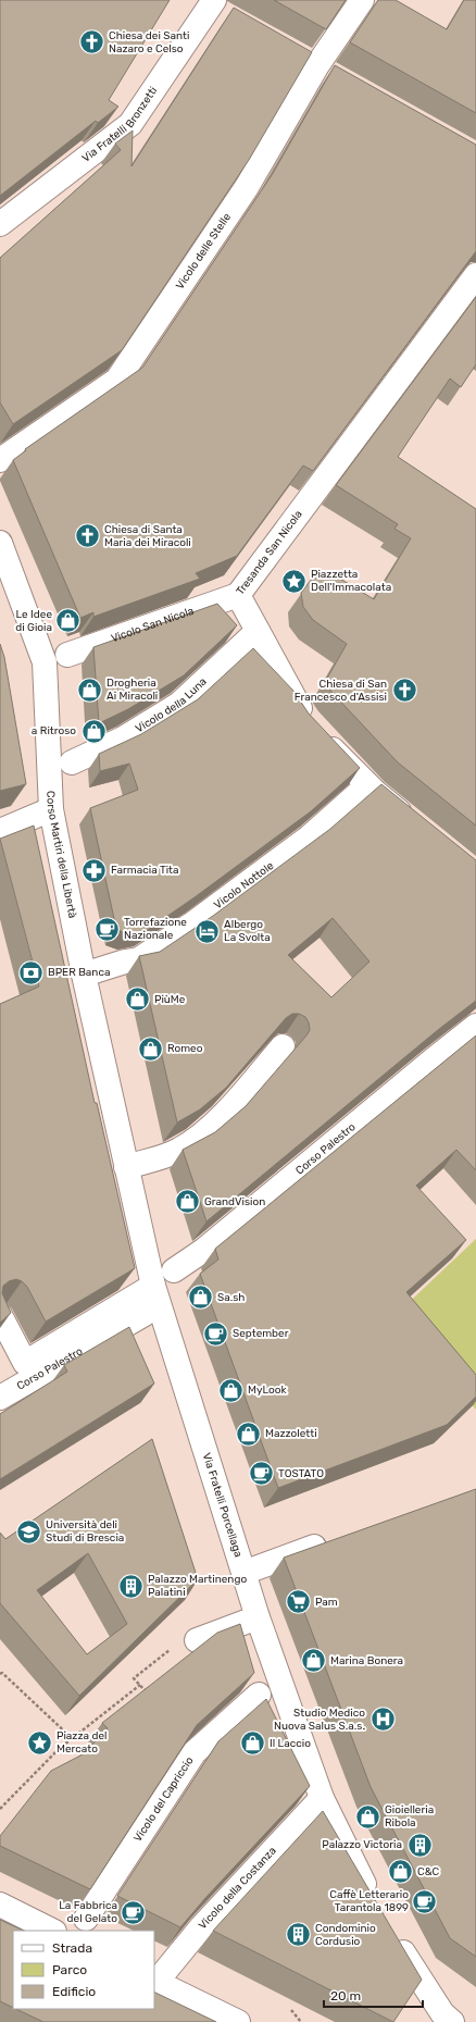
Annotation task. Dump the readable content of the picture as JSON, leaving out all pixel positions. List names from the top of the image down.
{
  "streets": {
    "street": [
      "Via Fratelli Bronzetti",
      "Vicolo delle Stelle",
      "Tresanda San Nicola",
      "Vicolo San Nicola",
      "Vicolo della Luna",
      "Corso Martiri della Libertà",
      "Vicolo Nottole",
      "Corso Palestro",
      "Via Fratelli Porcellaga",
      "Vicolo del Capriccio",
      "Vicolo della Costanza"
    ]
  },
  "crossings": [
    ["Tresanda San Nicola", "Vicolo San Nicola"],
    ["Tresanda San Nicola", "Vicolo della Luna"],
    ["Tresanda San Nicola", "Vicolo Nottole"],
    ["Corso Martiri della Libertà", "Vicolo Nottole"],
    ["Corso Martiri della Libertà", "Corso Palestro"],
    ["Corso Martiri della Libertà", "Via Fratelli Porcellaga"],
    ["Corso Palestro", "Via Fratelli Porcellaga"],
    ["Via Fratelli Porcellaga", "Vicolo della Costanza"]
  ],
  "places": {
    "church": ["Chiesa dei Santi Nazaro e Celso", "Chiesa di Santa Maria dei Miracoli", "Chiesa di San Francesco d'Assisi"],
    "place": ["Piazzetta Dell'Immacolata", "Piazza del Mercato"],
    "shop": [
      "Le Idee di Gioia",
      "Drogheria Ai Miracoli",
      "a Ritroso",
      "PiùMe",
      "Romeo",
      "GrandVision",
      "Sa.sh",
      "MyLook",
      "Mazzoletti",
      "Marina Bonera",
      "Il Laccio",
      "Gioielleria Ribola",
      "C&C"
    ],
    "pharmacy": ["Farmacia Tita"],
    "cafe": [
      "Torrefazione Nazionale",
      "September",
      "TOSTATO",
      "Caffè Letterario Tarantola 1899",
      "La Fabbrica del Gelato"
    ],
    "hotel": ["Albergo La Svolta"],
    "bank": ["BPER Banca"],
    "school or university": ["Università deli Studi di Brescia"],
    "building": ["Palazzo Martinengo Palatini", "Palazzo Victoria", "Condominio Cordusio"],
    "supermarket": ["Pam"],
    "hospital": ["Studio Medico Nuova Salus S.a.s."]
  },
  "legend": ["Strada", "Parco", "Edificio"],
  "scale_bar": "20 m"
}
